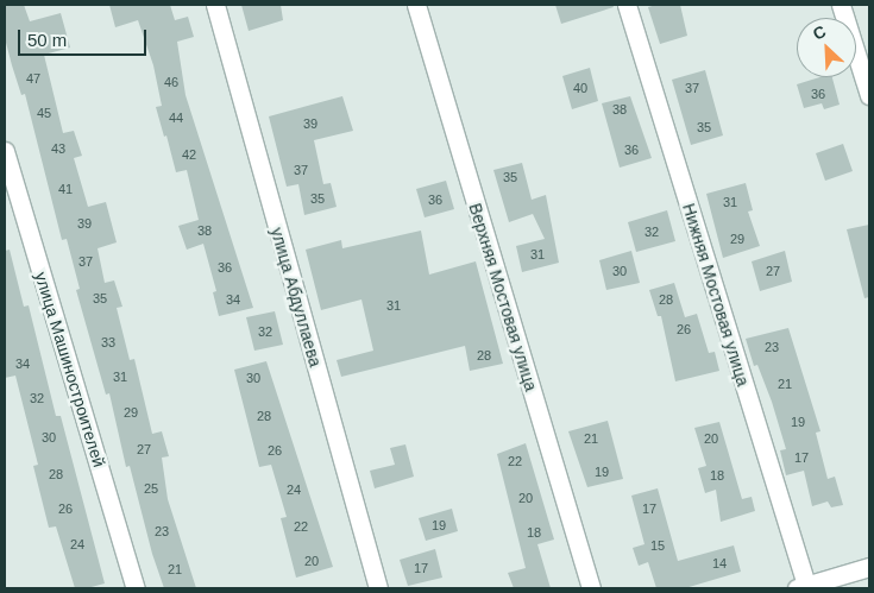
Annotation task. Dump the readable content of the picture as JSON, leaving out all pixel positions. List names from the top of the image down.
{
  "streets": {
    "street": [
      "Нижняя Мостовая улица",
      "улица Абдуллаева",
      "Верхняя Мостовая улица",
      "улица Машиностроителей"
    ]
  },
  "house_numbers": [
    "47",
    "46",
    "40",
    "37",
    "36",
    "38",
    "45",
    "44",
    "39",
    "35",
    "43",
    "36",
    "42",
    "37",
    "35",
    "41",
    "35",
    "36",
    "31",
    "39",
    "38",
    "32",
    "29",
    "31",
    "37",
    "36",
    "30",
    "27",
    "35",
    "34",
    "28",
    "31",
    "26",
    "32",
    "33",
    "23",
    "28",
    "34",
    "31",
    "30",
    "21",
    "32",
    "29",
    "28",
    "19",
    "30",
    "21",
    "20",
    "27",
    "26",
    "17",
    "22",
    "19",
    "28",
    "18",
    "25",
    "24",
    "20",
    "26",
    "17",
    "19",
    "22",
    "23",
    "18",
    "24",
    "15",
    "20",
    "14",
    "17",
    "21"
  ],
  "scale_bar": "50 m",
  "north": "top left"
}
